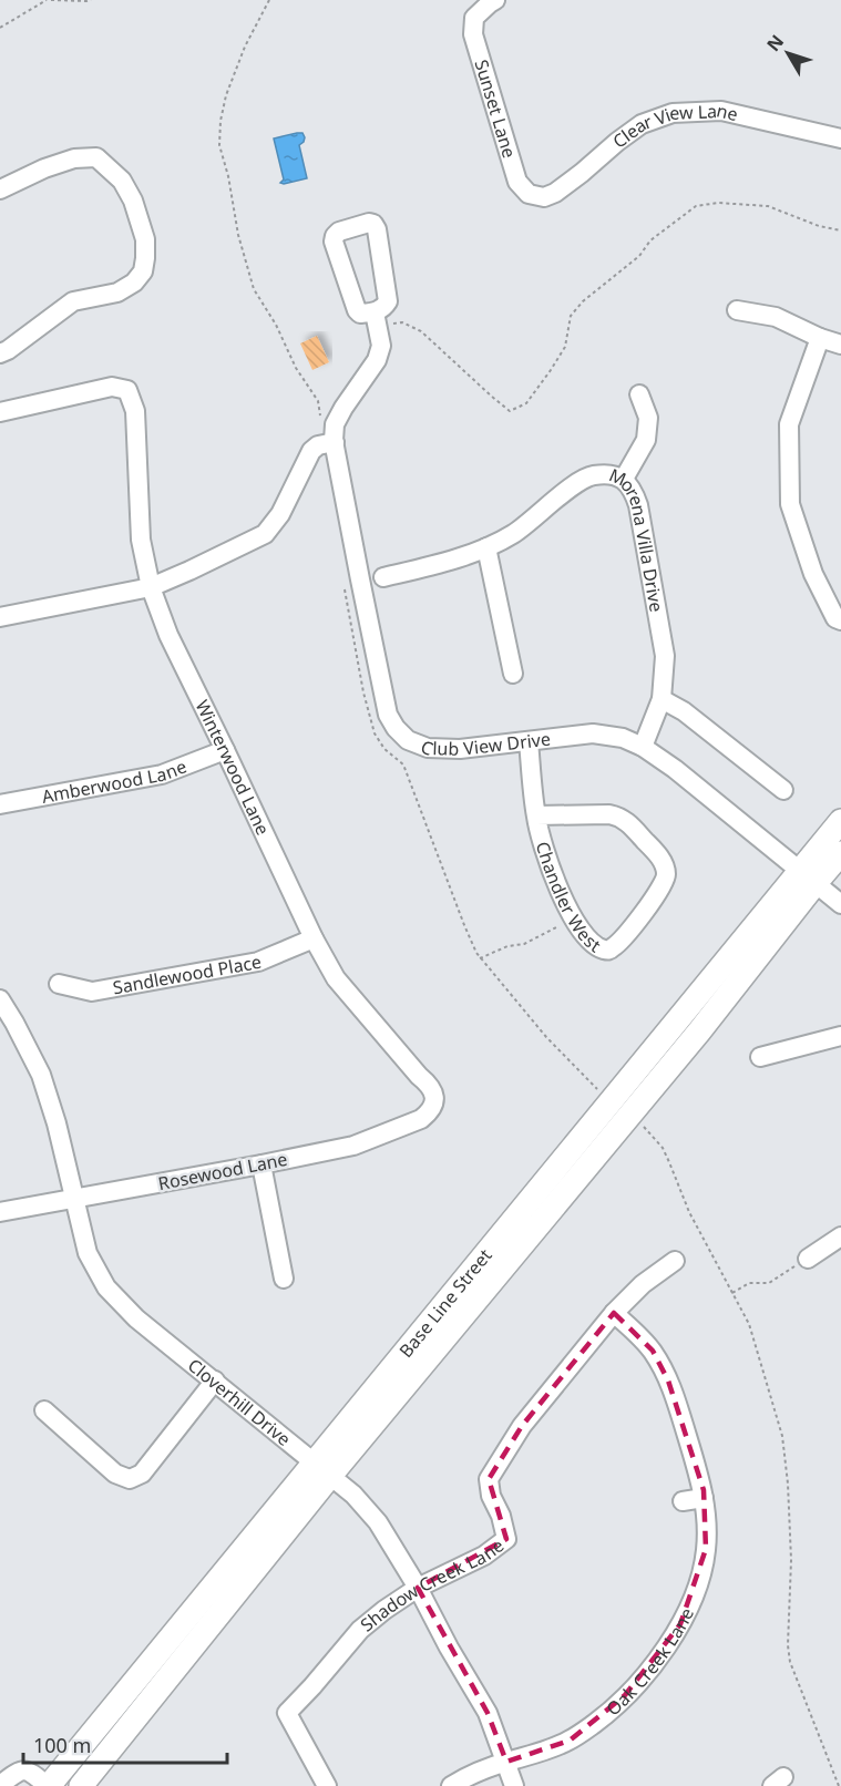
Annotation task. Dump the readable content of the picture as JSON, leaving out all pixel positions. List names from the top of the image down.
{
  "streets": {
    "main road": ["Base Line Street"],
    "street": [
      "Sunset Lane",
      "Clear View Lane",
      "Morena Villa Drive",
      "Club View Drive",
      "Winterwood Lane",
      "Amberwood Lane",
      "Chandler West",
      "Sandlewood Place",
      "Rosewood Lane",
      "Cloverhill Drive",
      "Shadow Creek Lane",
      "Oak Creek Lane"
    ]
  },
  "crossings": [
    ["Sunset Lane", "Clear View Lane"],
    ["Morena Villa Drive", "Club View Drive"],
    ["Club View Drive", "Chandler West"],
    ["Club View Drive", "Base Line Street"],
    ["Winterwood Lane", "Amberwood Lane"],
    ["Winterwood Lane", "Sandlewood Place"],
    ["Winterwood Lane", "Rosewood Lane"],
    ["Rosewood Lane", "Cloverhill Drive"],
    ["Base Line Street", "Cloverhill Drive"],
    ["Cloverhill Drive", "Shadow Creek Lane"],
    ["Cloverhill Drive", "Oak Creek Lane"],
    ["Shadow Creek Lane", "Oak Creek Lane"]
  ],
  "scale_bar": "100 m",
  "north": "top left"
}
